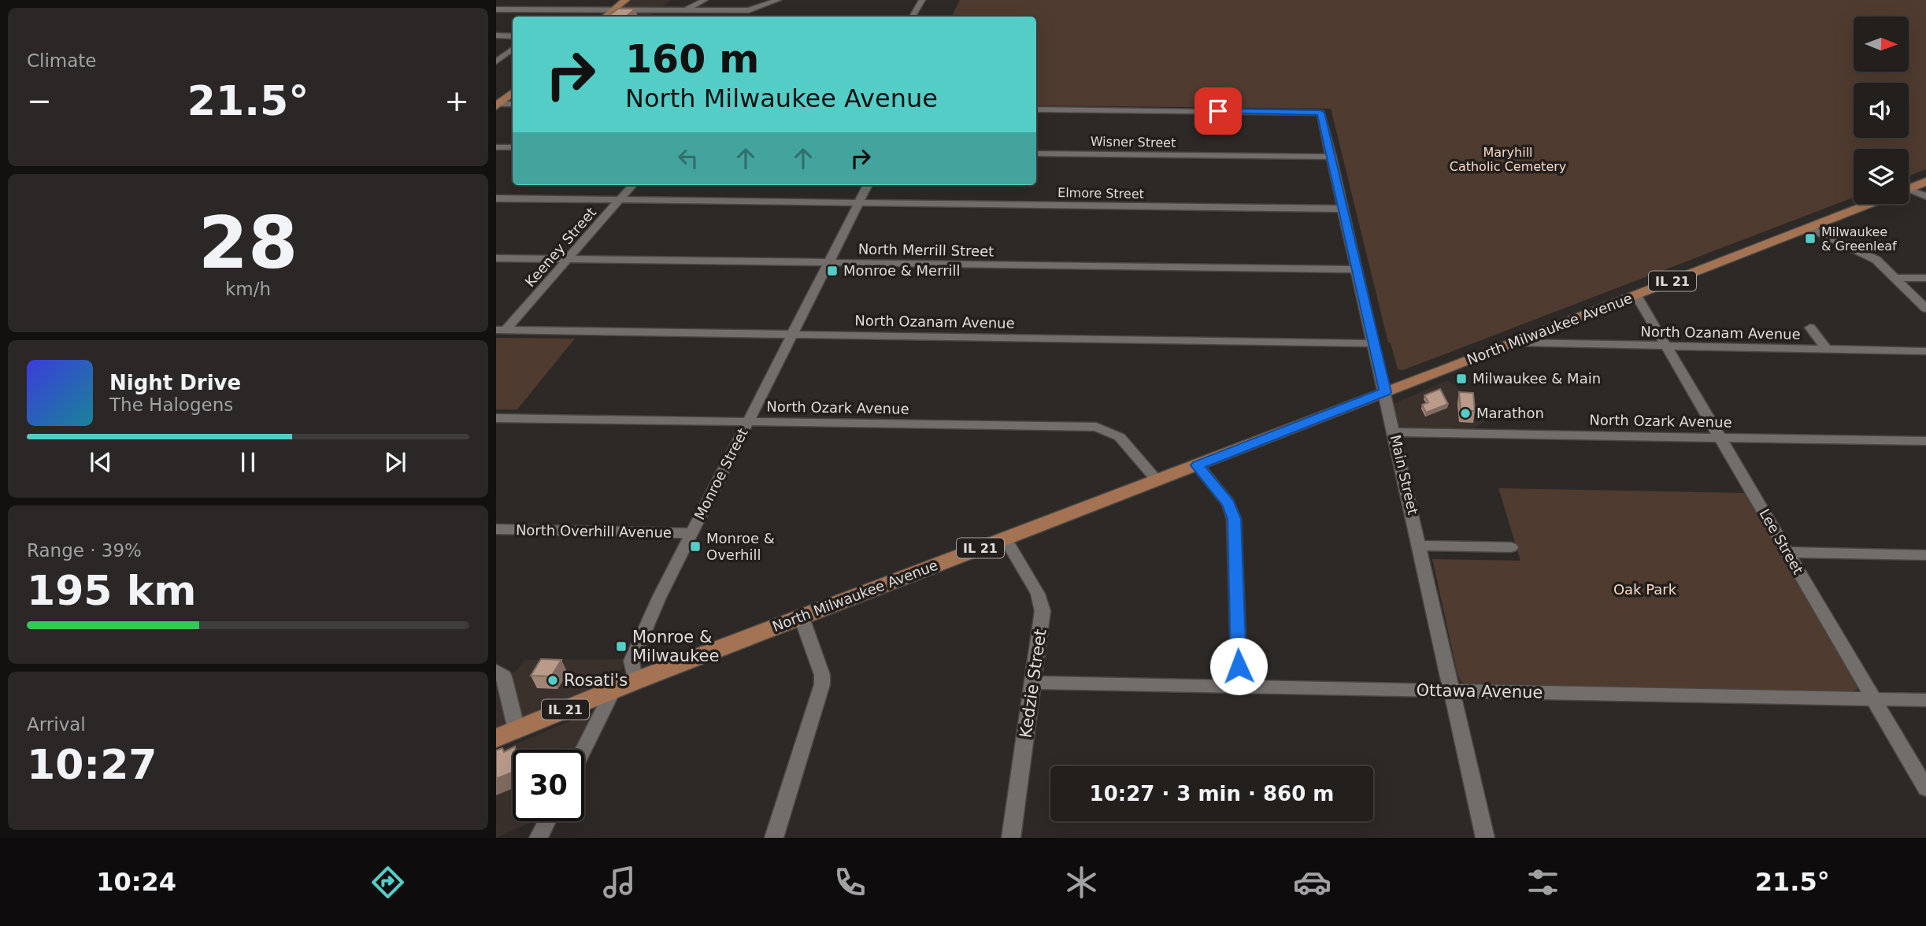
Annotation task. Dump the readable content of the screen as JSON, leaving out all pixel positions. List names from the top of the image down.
{
  "streets": {
    "main road": ["IL 21", "North Milwaukee Avenue"],
    "street": [
      "Wisner Street",
      "Elmore Street",
      "Keeney Street",
      "North Merrill Street",
      "North Ozanam Avenue",
      "North Ozark Avenue",
      "Monroe Street",
      "Main Street",
      "North Overhill Avenue",
      "Lee Street",
      "Kedzie Street",
      "Ottawa Avenue"
    ]
  },
  "crossings": [
    ["Wisner Street", "Main Street"],
    ["Elmore Street", "Keeney Street"],
    ["Elmore Street", "Monroe Street"],
    ["Elmore Street", "Main Street"],
    ["Keeney Street", "North Merrill Street"],
    ["Keeney Street", "North Ozanam Avenue"],
    ["North Merrill Street", "Monroe Street"],
    ["North Merrill Street", "Main Street"],
    ["North Ozanam Avenue", "North Milwaukee Avenue"],
    ["North Ozanam Avenue", "Monroe Street"],
    ["North Ozanam Avenue", "Main Street"],
    ["North Ozanam Avenue", "Lee Street"],
    ["North Milwaukee Avenue", "North Ozark Avenue"],
    ["North Milwaukee Avenue", "Monroe Street"],
    ["North Milwaukee Avenue", "Main Street"],
    ["North Milwaukee Avenue", "Lee Street"],
    ["North Milwaukee Avenue", "Kedzie Street"],
    ["North Ozark Avenue", "Monroe Street"],
    ["North Ozark Avenue", "Main Street"],
    ["North Ozark Avenue", "Lee Street"],
    ["Monroe Street", "North Overhill Avenue"],
    ["Main Street", "Ottawa Avenue"],
    ["Lee Street", "Ottawa Avenue"],
    ["Kedzie Street", "Ottawa Avenue"]
  ],
  "parks": ["Maryhill Catholic Cemetery", "Oak Park"],
  "places": {
    "transit": [
      "Milwaukee & Greenleaf",
      "Monroe & Merrill",
      "Milwaukee & Main",
      "Monroe & Overhill",
      "Monroe & Milwaukee"
    ],
    "other": ["Marathon", "Rosati's"]
  },
  "north": "right",
  "page": {
    "tile": [
      "Climate",
      ["28", "km/h"],
      ["Range · 39%", "195 km"],
      ["Arrival", "10:27"]
    ],
    "turn": ["160 m", "North Milwaukee Avenue"],
    "heat": ["−", "21.5°", "+"],
    "song": ["Night Drive", "The Halogens"],
    "limit": "30",
    "trip": "10:27 · 3 min · 860 m",
    "tabs": ["10:24", "21.5°"]
  }
}
